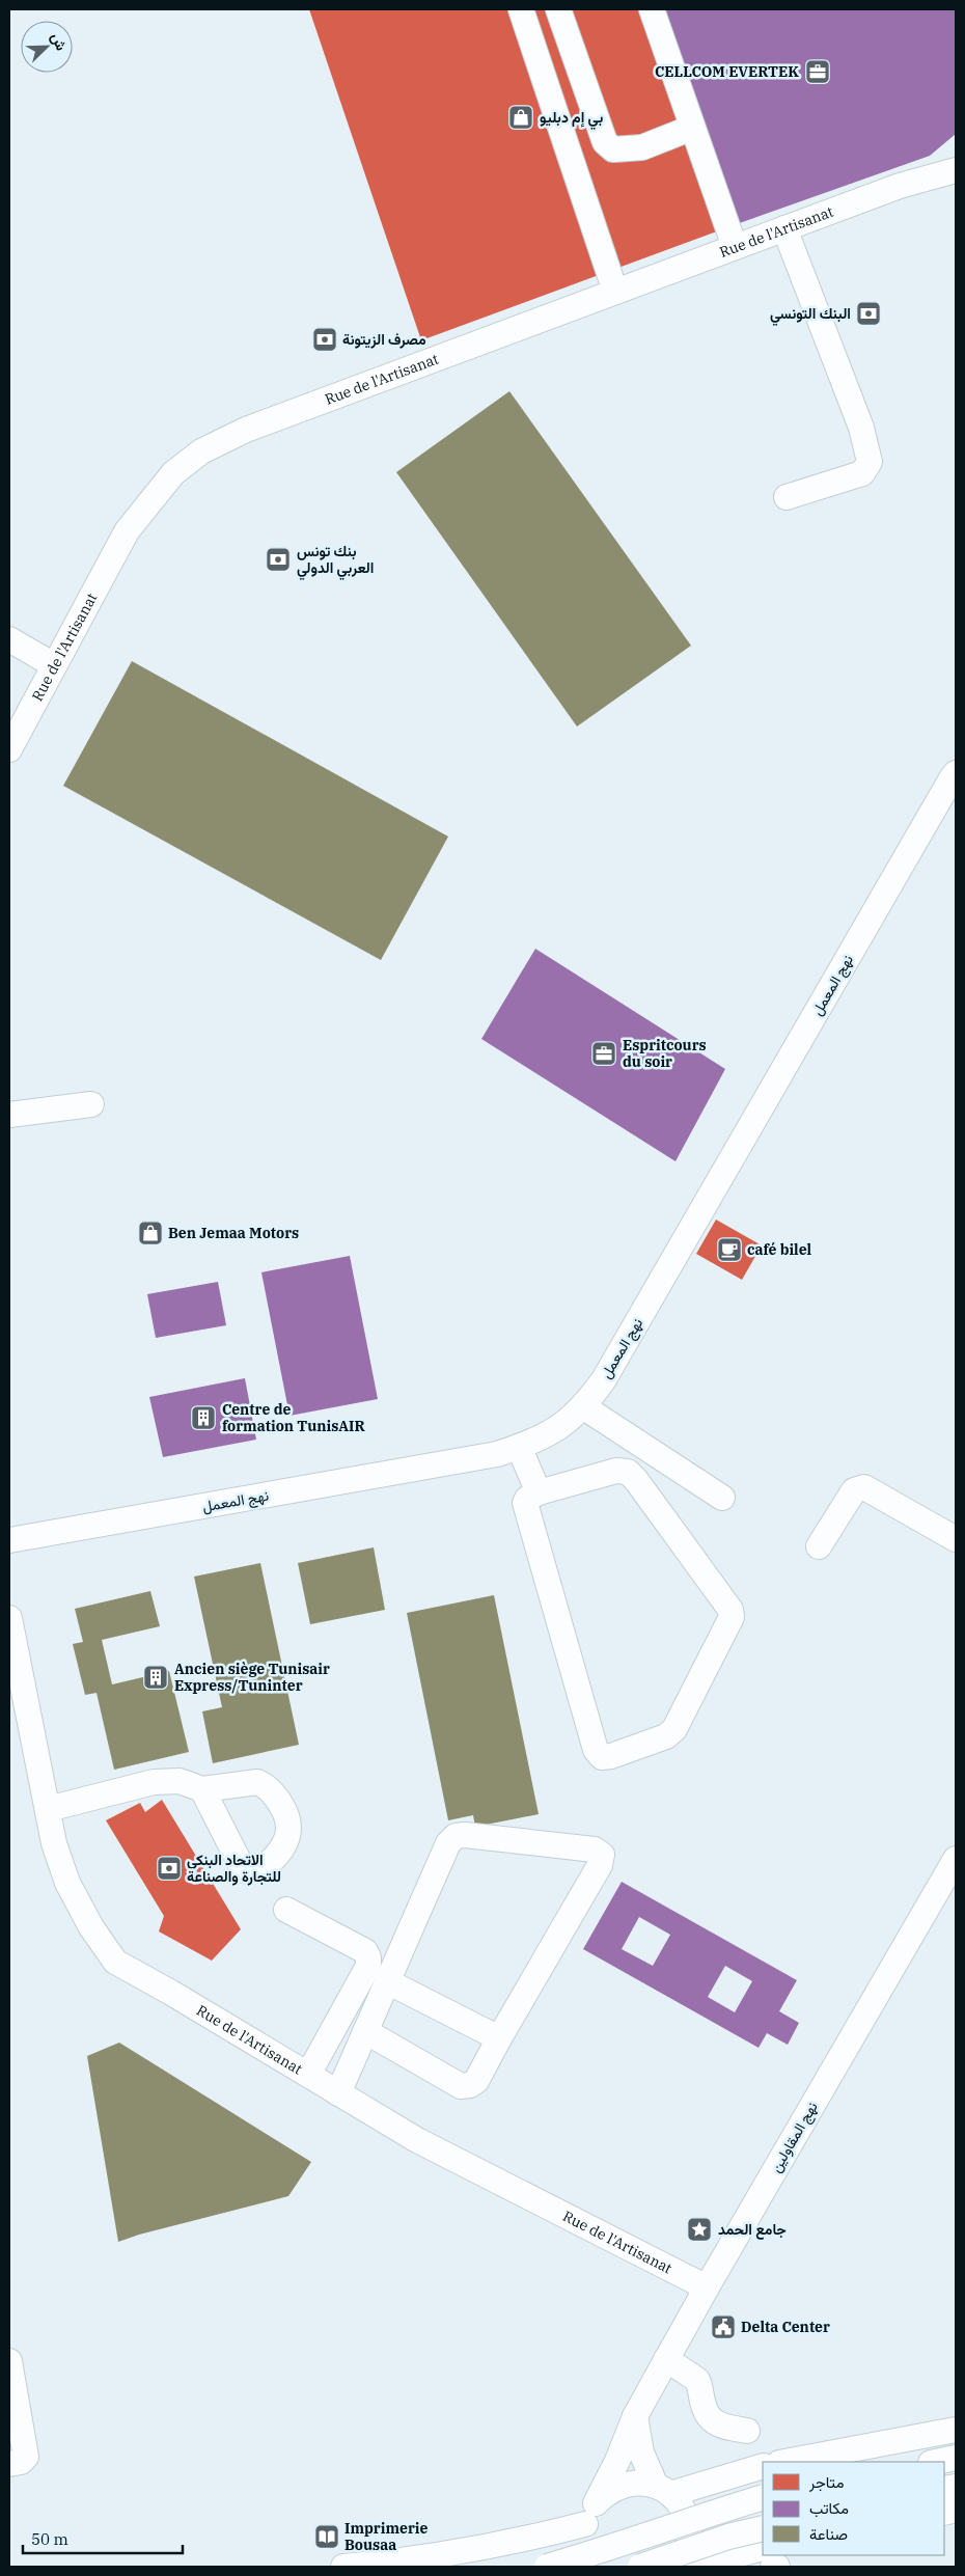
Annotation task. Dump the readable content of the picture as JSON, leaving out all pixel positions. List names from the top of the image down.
{
  "streets": {
    "street": ["Rue de l'Artisanat", "نهج المعمل", "نهج المقاولين"]
  },
  "crossings": [
    ["Rue de l'Artisanat", "نهج المقاولين"]
  ],
  "places": {
    "office": ["CELLCOM EVERTEK", "Espritcours du soir"],
    "shop": ["بي إم دبليو", "Ben Jemaa Motors"],
    "bank": [
      "البنك التونسي",
      "مصرف الزيتونة",
      "بنك تونس العربي الدولي",
      "الاتحاد البنكي للتجارة والصناعة"
    ],
    "cafe": ["café bilel"],
    "building": ["Centre de formation TunisAIR", "Ancien siège Tunisair Express/Tuninter"],
    "place": ["جامع الحمد"],
    "public building": ["Delta Center"],
    "library": ["Imprimerie Bousaa"]
  },
  "legend": ["متاجر", "مكاتب", "صناعة"],
  "scale_bar": "50 m",
  "north": "top right"
}
